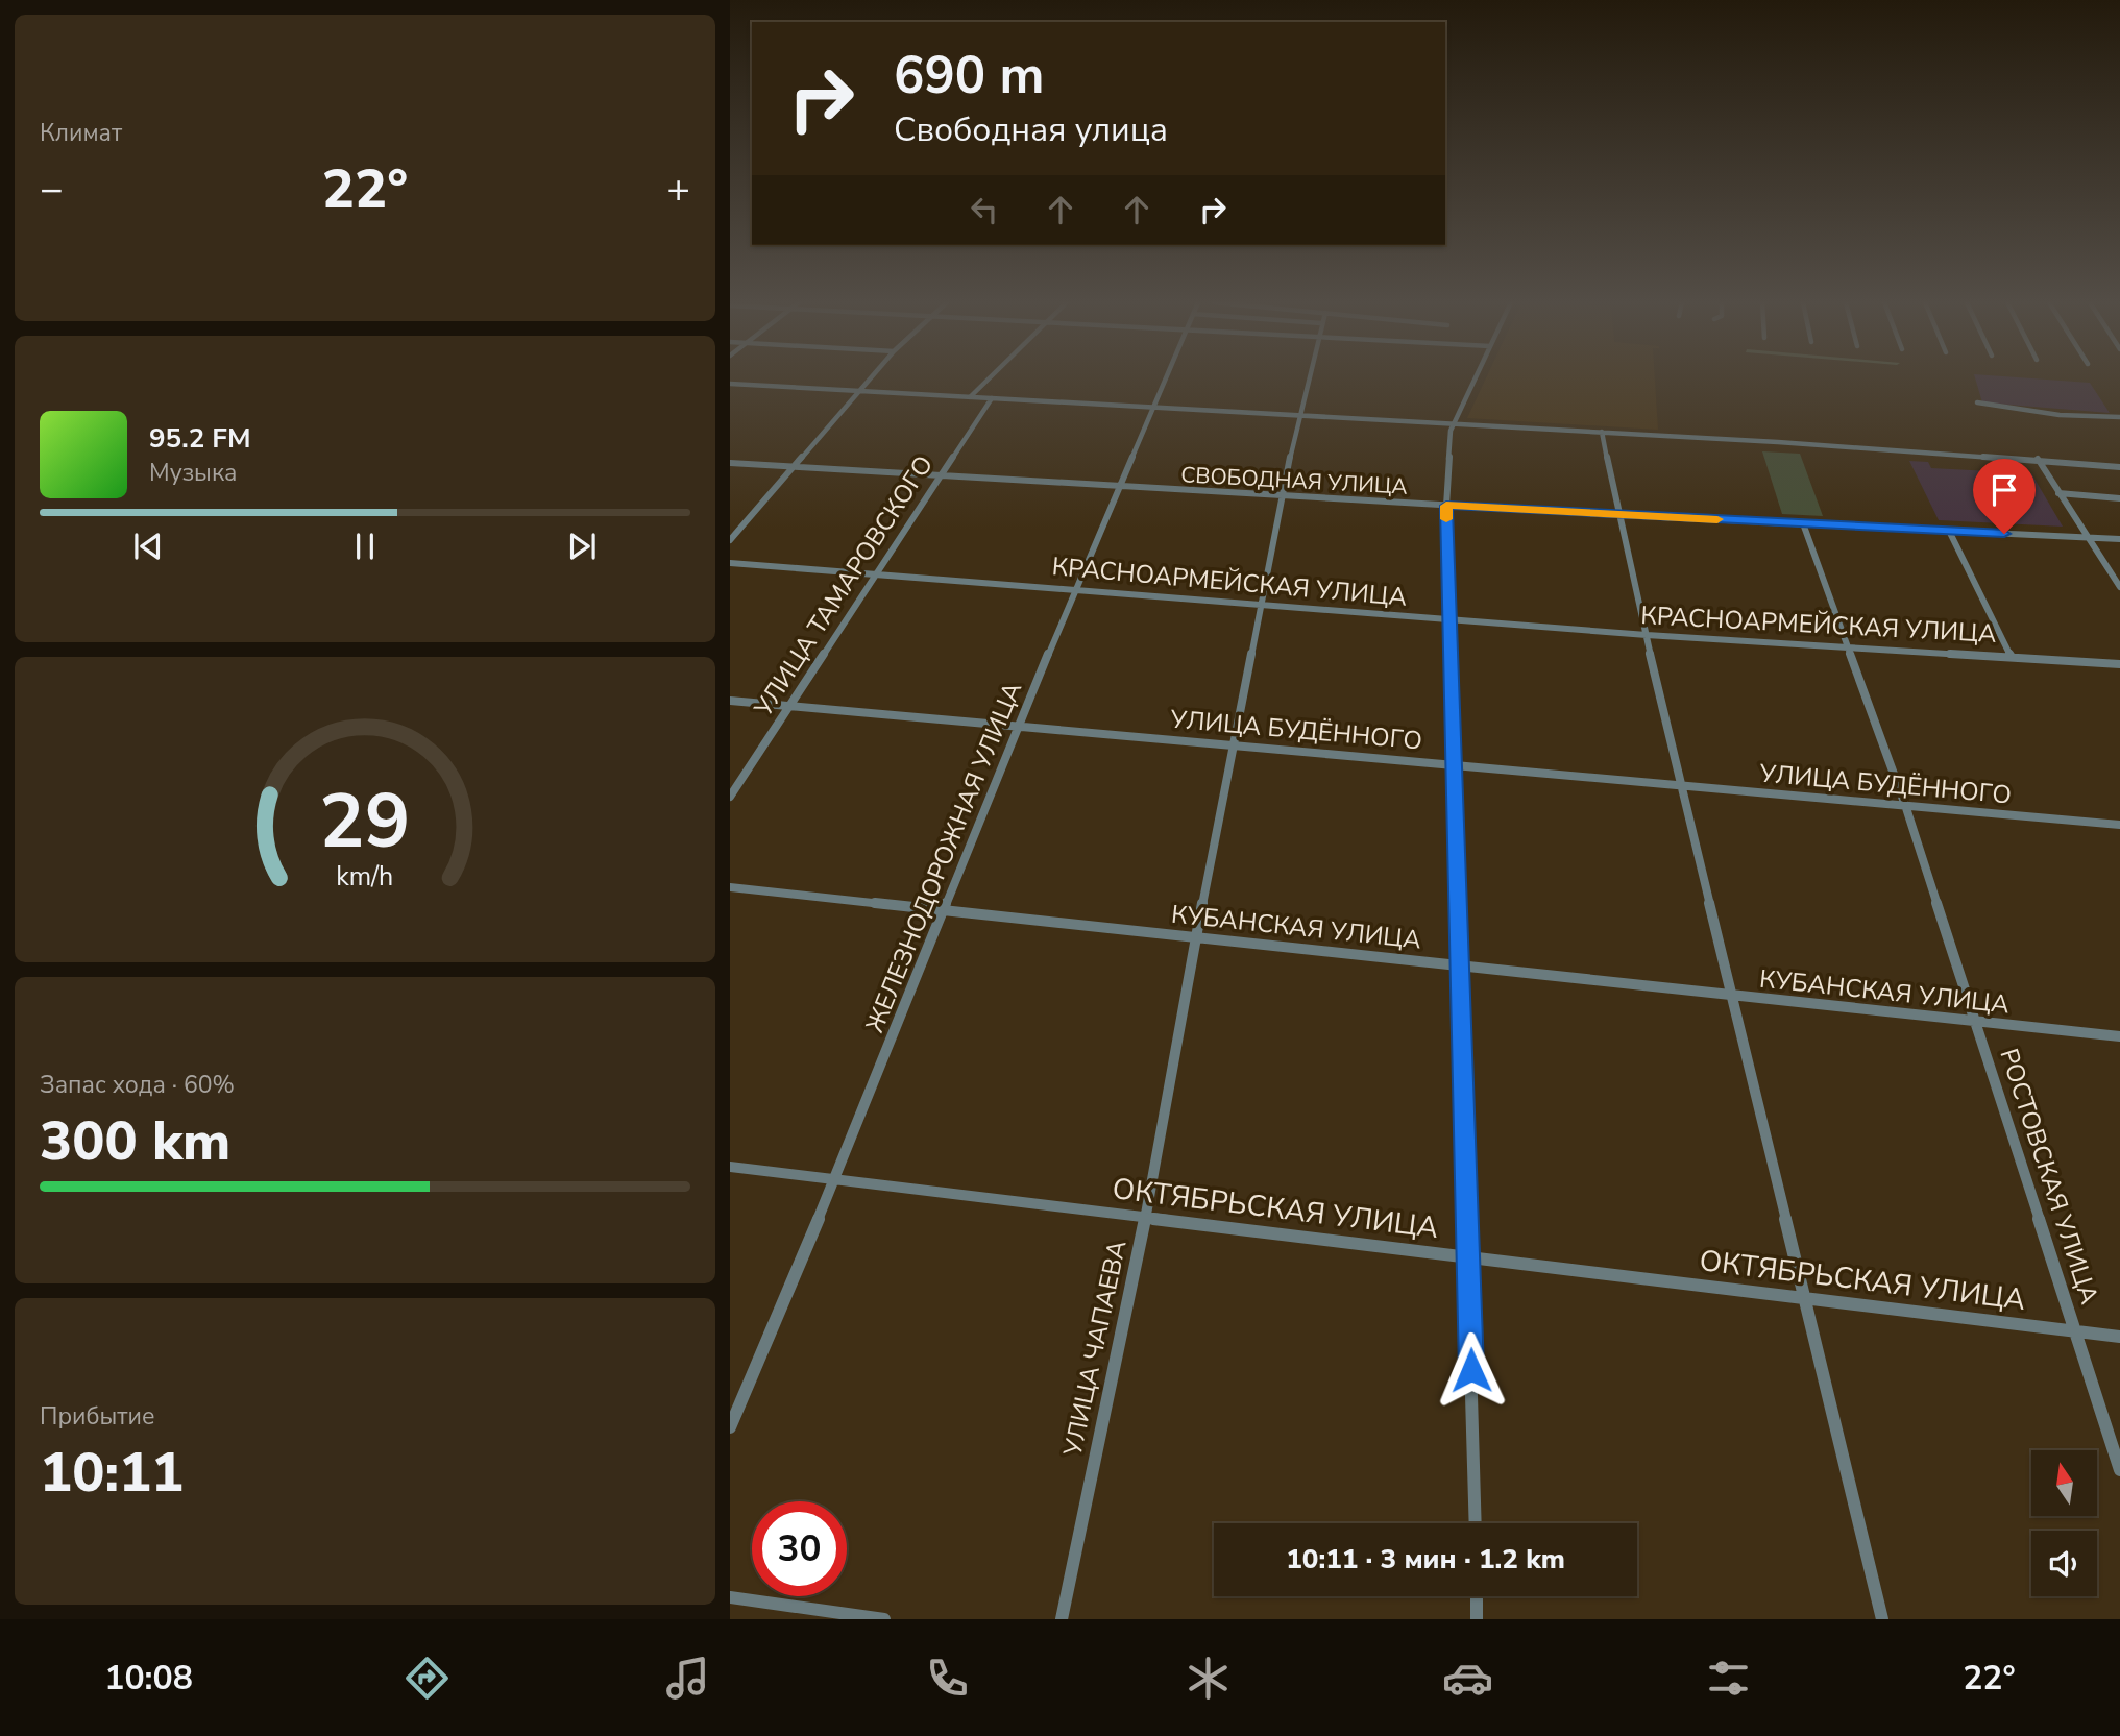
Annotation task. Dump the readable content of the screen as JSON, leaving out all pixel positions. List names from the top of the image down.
{
  "streets": {
    "street": [
      "СВОБОДНАЯ УЛИЦА",
      "КРАСНОАРМЕЙСКАЯ УЛИЦА",
      "УЛИЦА ТАМАРОВСКОГО",
      "УЛИЦА БУДЁННОГО",
      "ЖЕЛЕЗНОДОРОЖНАЯ УЛИЦА",
      "КУБАНСКАЯ УЛИЦА",
      "РОСТОВСКАЯ УЛИЦА",
      "ОКТЯБРЬСКАЯ УЛИЦА",
      "УЛИЦА ЧАПАЕВА"
    ]
  },
  "crossings": [
    ["СВОБОДНАЯ УЛИЦА", "УЛИЦА ТАМАРОВСКОГО"],
    ["СВОБОДНАЯ УЛИЦА", "ЖЕЛЕЗНОДОРОЖНАЯ УЛИЦА"],
    ["СВОБОДНАЯ УЛИЦА", "РОСТОВСКАЯ УЛИЦА"],
    ["СВОБОДНАЯ УЛИЦА", "УЛИЦА ЧАПАЕВА"],
    ["КРАСНОАРМЕЙСКАЯ УЛИЦА", "УЛИЦА ТАМАРОВСКОГО"],
    ["КРАСНОАРМЕЙСКАЯ УЛИЦА", "ЖЕЛЕЗНОДОРОЖНАЯ УЛИЦА"],
    ["КРАСНОАРМЕЙСКАЯ УЛИЦА", "РОСТОВСКАЯ УЛИЦА"],
    ["КРАСНОАРМЕЙСКАЯ УЛИЦА", "УЛИЦА ЧАПАЕВА"],
    ["УЛИЦА ТАМАРОВСКОГО", "УЛИЦА БУДЁННОГО"],
    ["УЛИЦА БУДЁННОГО", "ЖЕЛЕЗНОДОРОЖНАЯ УЛИЦА"],
    ["УЛИЦА БУДЁННОГО", "РОСТОВСКАЯ УЛИЦА"],
    ["УЛИЦА БУДЁННОГО", "УЛИЦА ЧАПАЕВА"],
    ["ЖЕЛЕЗНОДОРОЖНАЯ УЛИЦА", "КУБАНСКАЯ УЛИЦА"],
    ["ЖЕЛЕЗНОДОРОЖНАЯ УЛИЦА", "ОКТЯБРЬСКАЯ УЛИЦА"],
    ["КУБАНСКАЯ УЛИЦА", "РОСТОВСКАЯ УЛИЦА"],
    ["КУБАНСКАЯ УЛИЦА", "УЛИЦА ЧАПАЕВА"],
    ["РОСТОВСКАЯ УЛИЦА", "ОКТЯБРЬСКАЯ УЛИЦА"],
    ["ОКТЯБРЬСКАЯ УЛИЦА", "УЛИЦА ЧАПАЕВА"]
  ],
  "north": "top",
  "page": {
    "tile": [
      "Климат",
      ["Запас хода · 60%", "300 km"],
      ["Прибытие", "10:11"]
    ],
    "turn": ["690 m", "Свободная улица"],
    "heat": ["−", "22°", "+"],
    "song": ["95.2 FM", "Музыка"],
    "limit": "30",
    "trip": "10:11 · 3 мин · 1.2 km",
    "tabs": ["10:08", "22°"],
    "gauge": ["29", "km/h"]
  }
}
